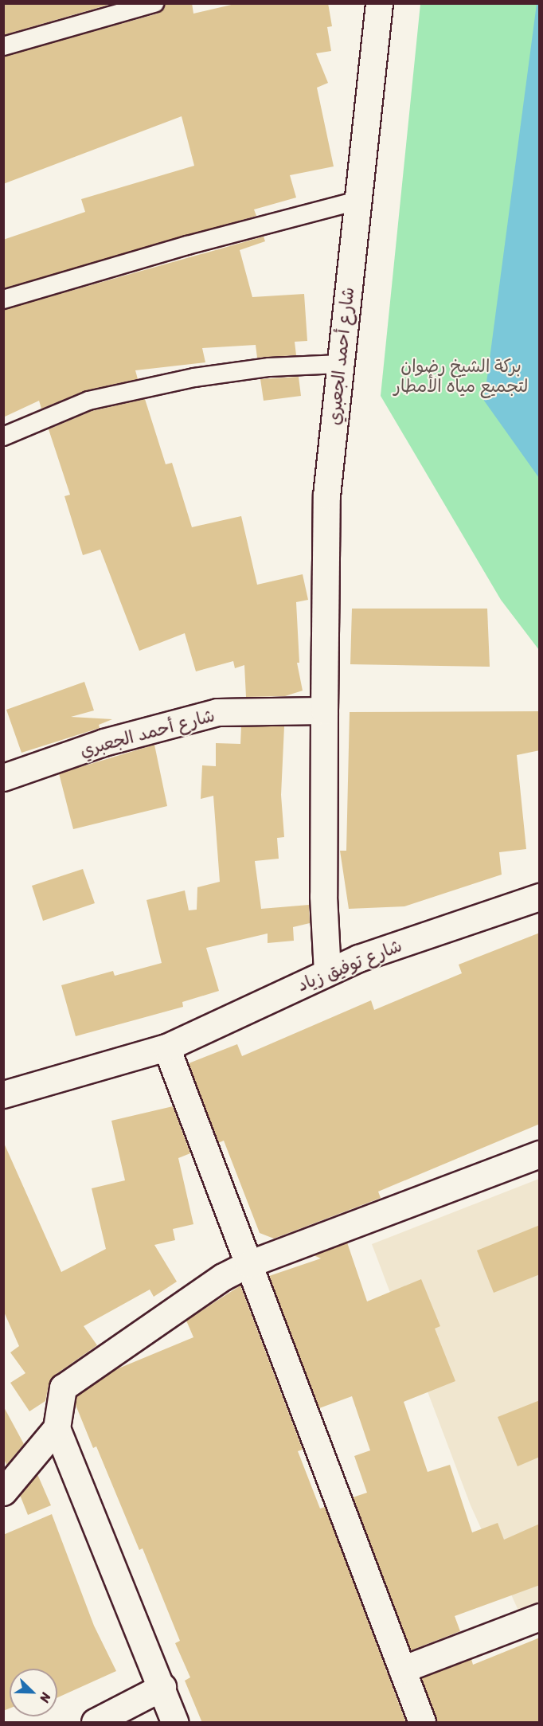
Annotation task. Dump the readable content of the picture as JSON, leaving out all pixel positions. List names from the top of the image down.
{
  "streets": {
    "street": ["شارع أحمد الجعبري", "شارع توفيق زياد"]
  },
  "crossings": [
    ["شارع أحمد الجعبري", "شارع توفيق زياد"]
  ],
  "parks": ["بركة الشيخ رضوان لتجميع مياه الأمطار"],
  "north": "bottom right"
}
